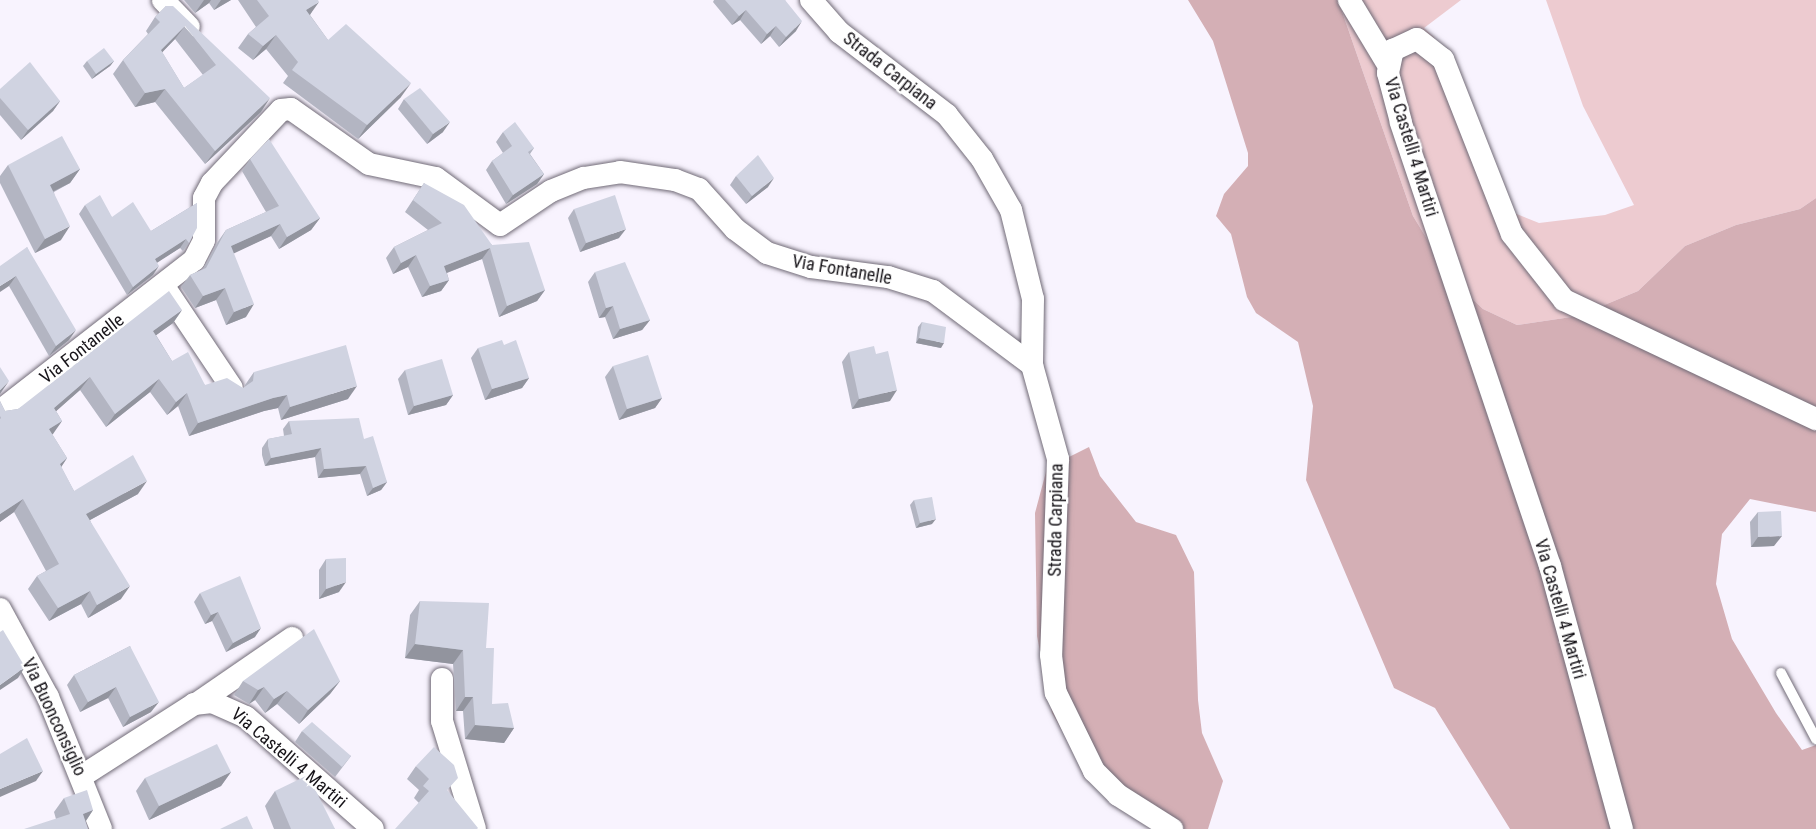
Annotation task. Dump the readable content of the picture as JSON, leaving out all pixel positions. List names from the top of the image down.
{
  "streets": {
    "street": [
      "Strada Carpiana",
      "Via Castelli 4 Martiri",
      "Via Fontanelle",
      "Via Buonconsiglio"
    ]
  },
  "crossings": [
    ["Strada Carpiana", "Via Fontanelle"],
    ["Via Castelli 4 Martiri", "Via Buonconsiglio"]
  ]
}
